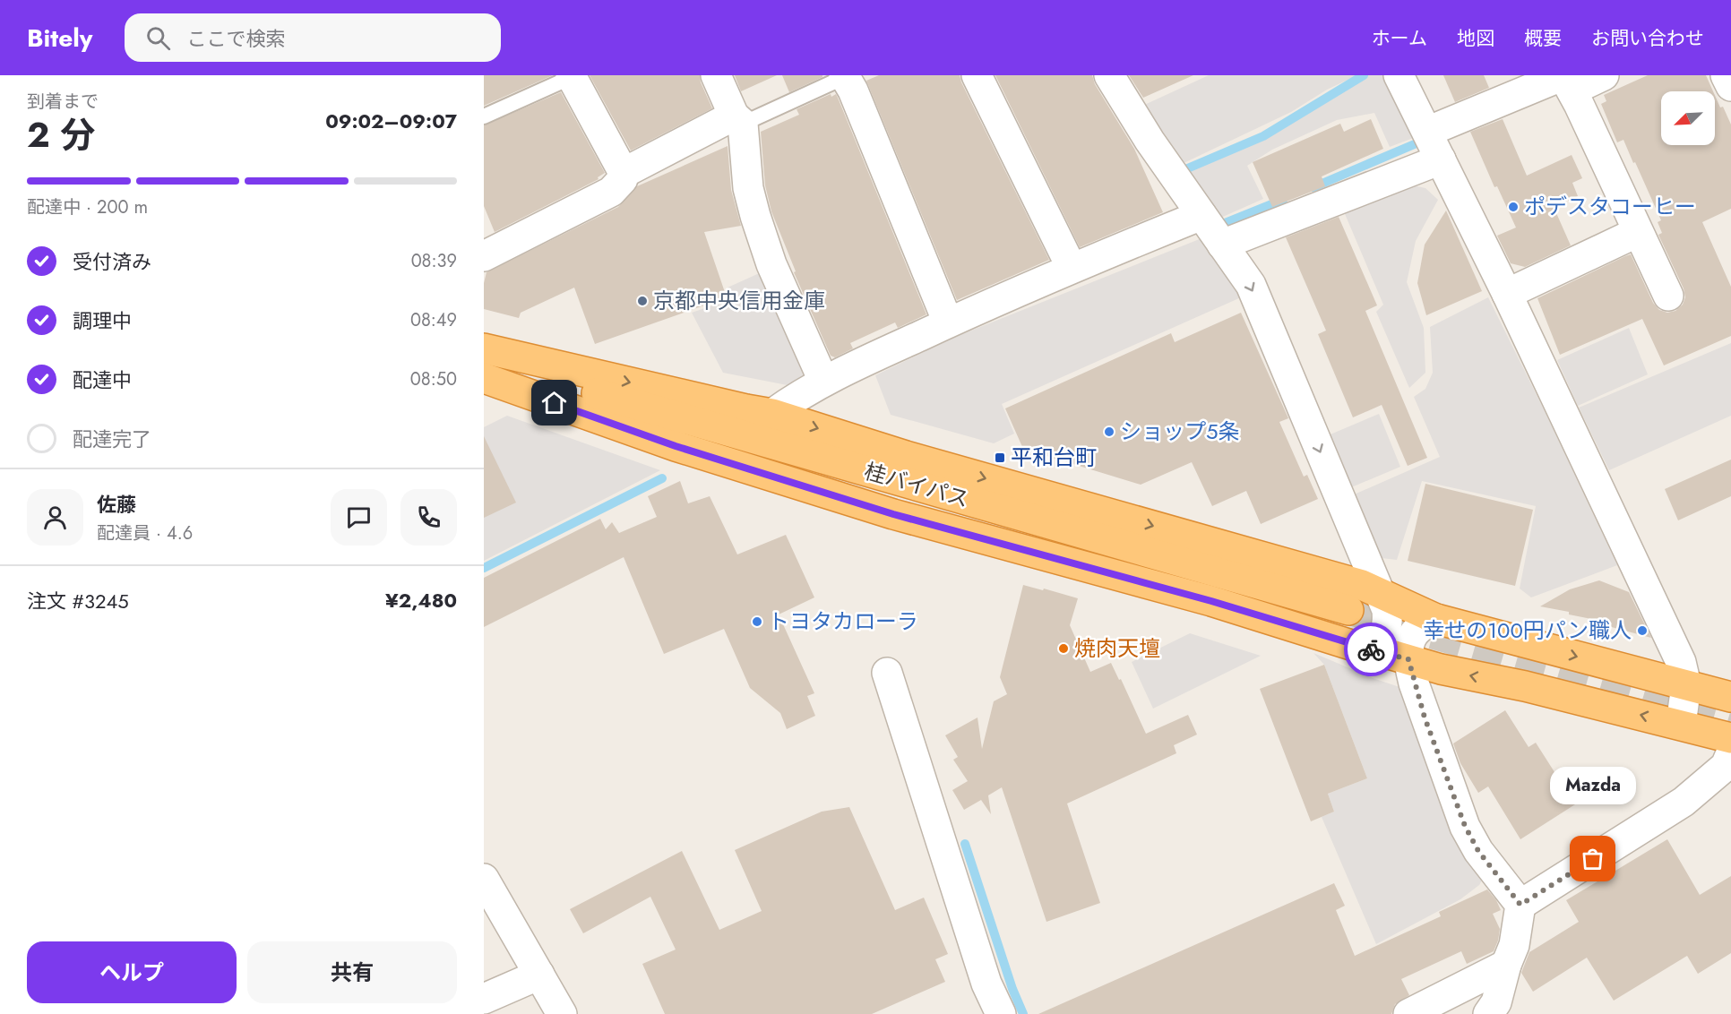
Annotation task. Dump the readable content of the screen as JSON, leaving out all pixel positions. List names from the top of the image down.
{
  "streets": {
    "highway": ["桂バイパス"]
  },
  "places": {
    "other": [
      "ポデスタコーヒー",
      "京都中央信用金庫",
      "ショップ5条",
      "トヨタカローラ",
      "幸せの100円パン職人",
      "焼肉天壇",
      "Mazda"
    ],
    "transit": ["平和台町"]
  },
  "north": "bottom left",
  "page": {
    "header": "Bitely",
    "search": "ここで検索",
    "nav": [
      "ホーム",
      "地図",
      "概要",
      "お問い合わせ"
    ],
    "heading": ["2 分", "到着まで", "09:02–09:07"],
    "panel": [
      "佐藤",
      "配達員 · 4.6",
      "注文 #3245",
      "¥2,480"
    ],
    "bar": "配達中 · 200 m",
    "list": [
      ["受付済み", "08:39"],
      ["調理中", "08:49"],
      ["配達中", "08:50"],
      "配達完了"
    ],
    "bubble": "Mazda",
    "buttons": ["ヘルプ", "共有"]
  }
}
